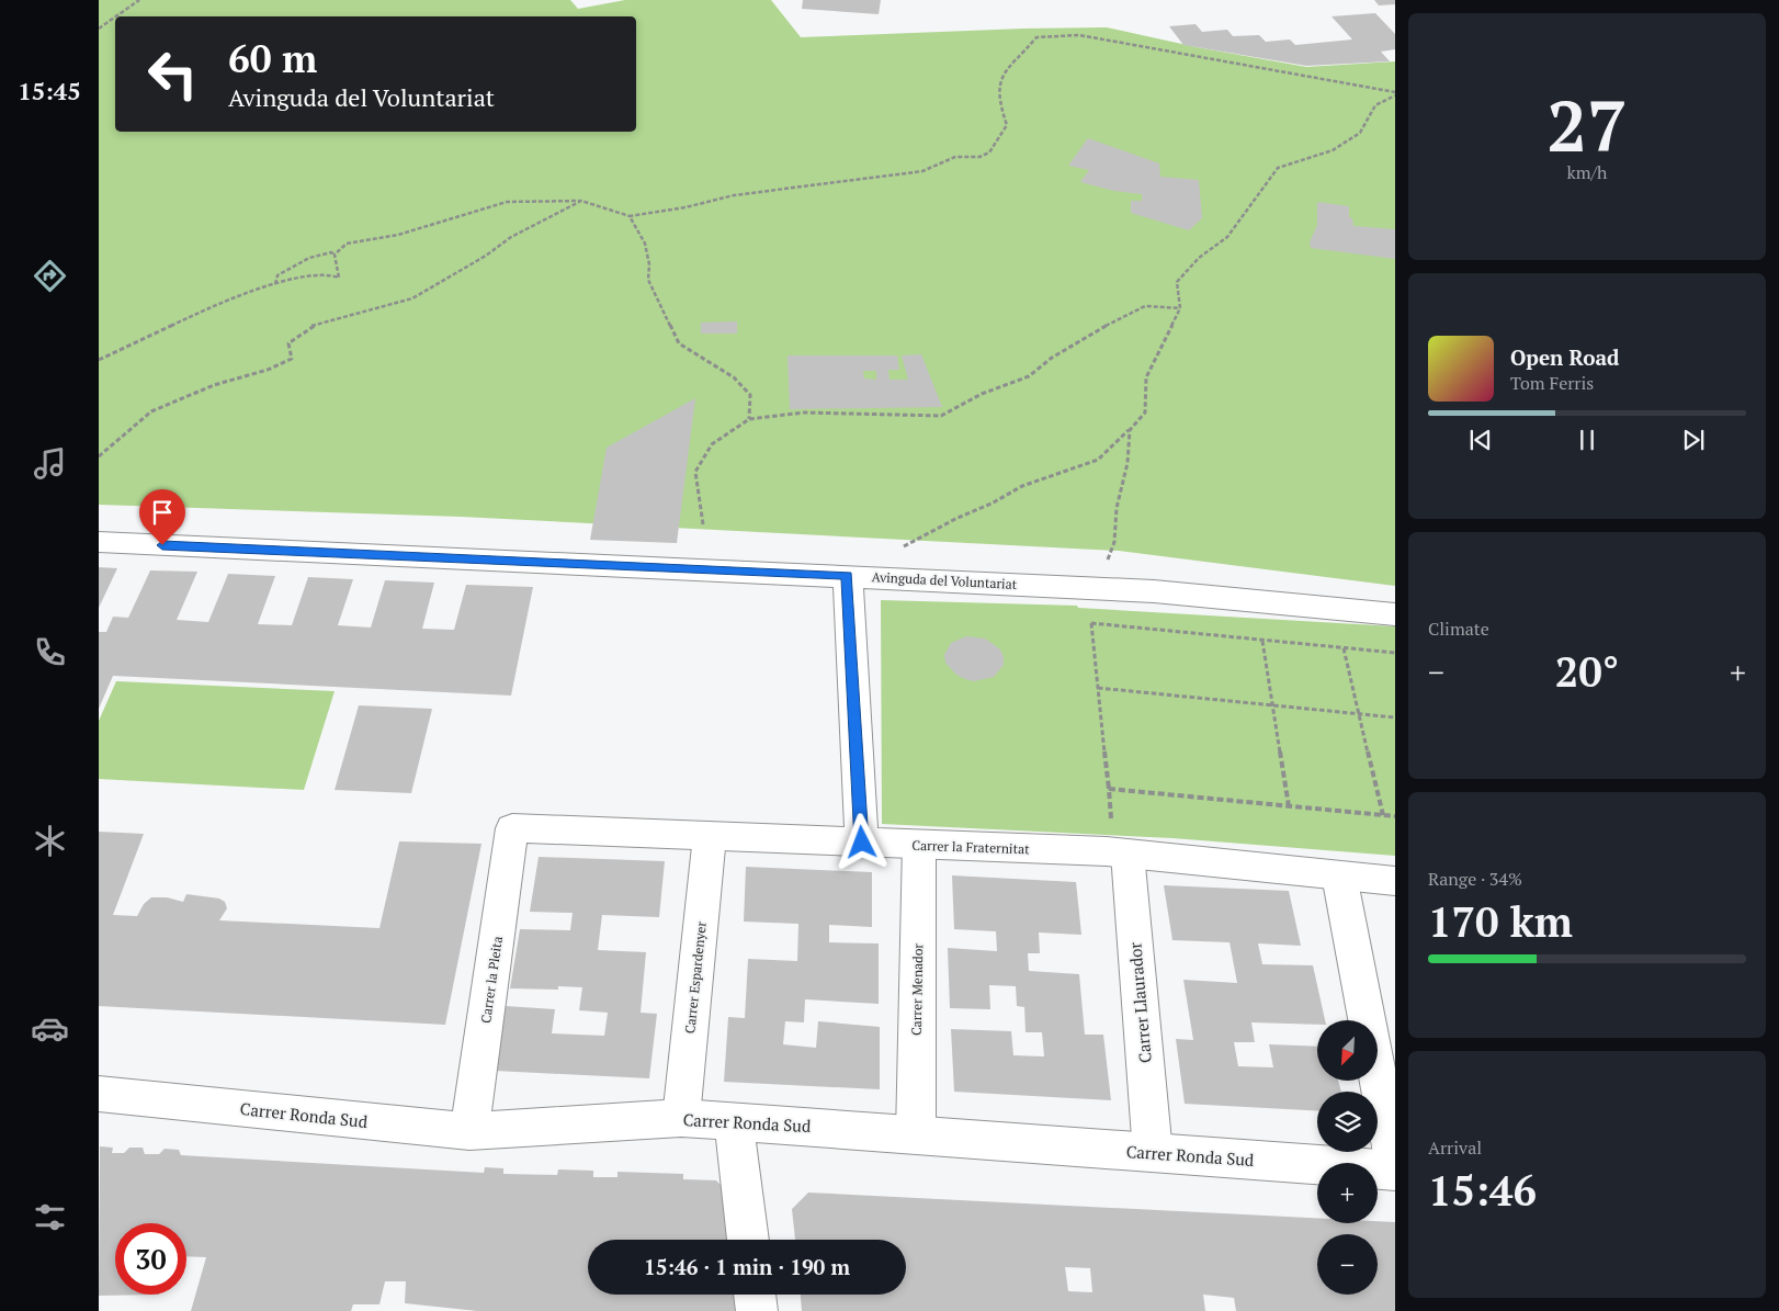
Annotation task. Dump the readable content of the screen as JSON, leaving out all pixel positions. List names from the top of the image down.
{
  "streets": {
    "street": [
      "Avinguda del Voluntariat",
      "Carrer la Fraternitat",
      "Carrer Espardenyer",
      "Carrer la Pleita",
      "Carrer Menador",
      "Carrer Llaurador",
      "Carrer Ronda Sud"
    ]
  },
  "crossings": [
    ["Carrer la Fraternitat", "Carrer Espardenyer"],
    ["Carrer la Fraternitat", "Carrer la Pleita"],
    ["Carrer la Fraternitat", "Carrer Menador"],
    ["Carrer la Fraternitat", "Carrer Llaurador"],
    ["Carrer Espardenyer", "Carrer Ronda Sud"],
    ["Carrer la Pleita", "Carrer Ronda Sud"],
    ["Carrer Menador", "Carrer Ronda Sud"],
    ["Carrer Llaurador", "Carrer Ronda Sud"]
  ],
  "north": "bottom left",
  "page": {
    "tabs": "15:45",
    "tile": [
      ["27", "km/h"],
      "Climate",
      ["Range · 34%", "170 km"],
      ["Arrival", "15:46"]
    ],
    "turn": ["60 m", "Avinguda del Voluntariat"],
    "song": ["Open Road", "Tom Ferris"],
    "heat": ["−", "20°", "+"],
    "map_buttons": ["+", "−"],
    "limit": "30",
    "trip": "15:46 · 1 min · 190 m"
  }
}
